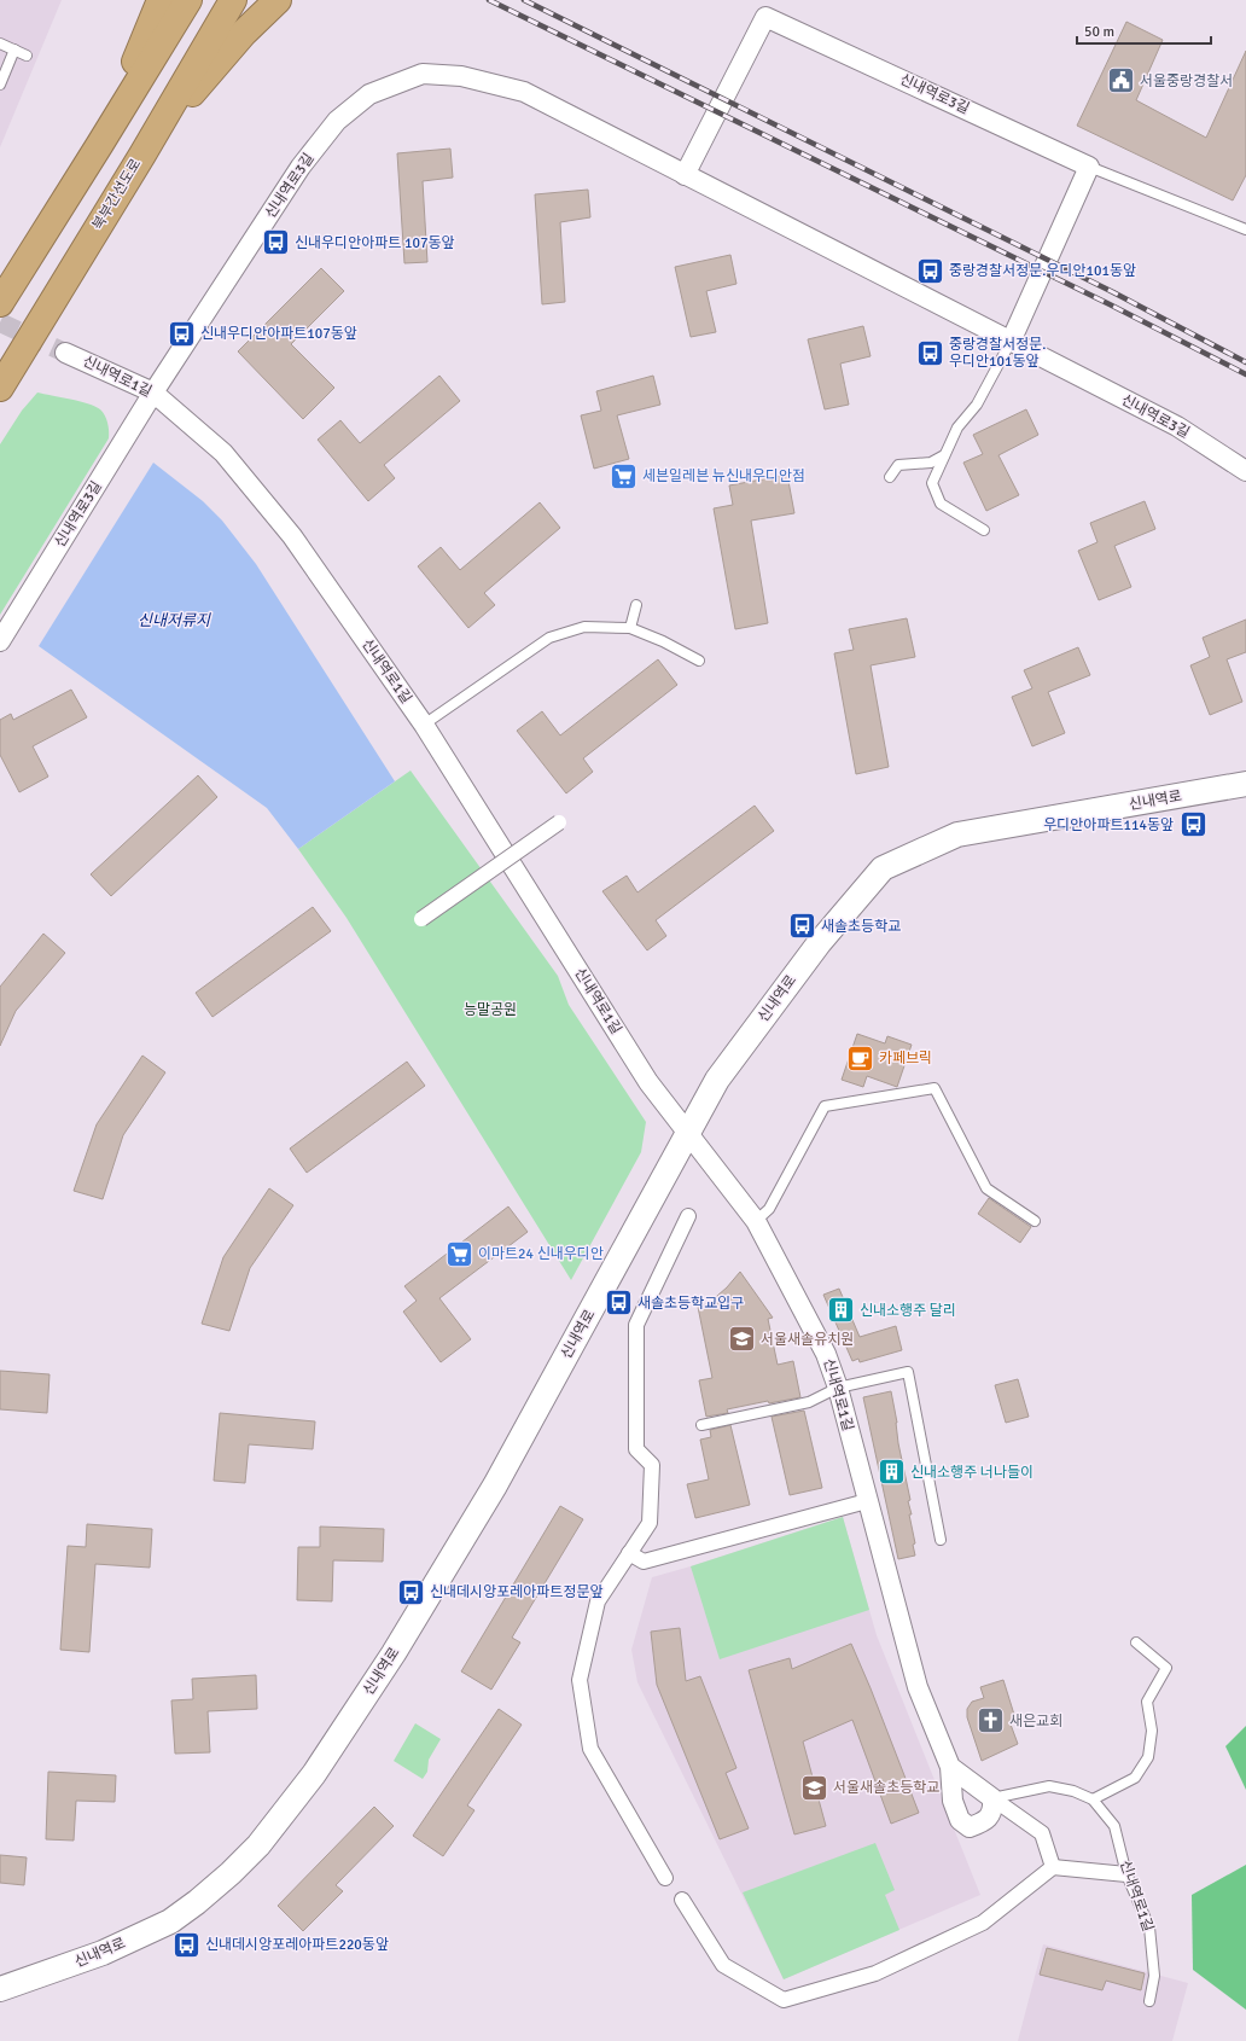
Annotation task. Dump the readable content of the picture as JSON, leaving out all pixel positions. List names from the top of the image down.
{
  "streets": {
    "highway": ["북부간선도로"],
    "street": ["신내역로3길", "신내역로1길", "신내역로"]
  },
  "crossings": [
    ["신내역로3길", "신내역로1길"],
    ["신내역로1길", "신내역로"]
  ],
  "water": ["신내저류지"],
  "parks": ["능말공원"],
  "places": {
    "public building": ["서울중랑경찰서"],
    "bus stop": [
      "신내우디안아파트 107동앞",
      "중랑경찰서정문.우디안101동앞",
      "신내우디안아파트107동앞",
      "중랑경찰서정문. 우디안101동앞",
      "우디안아파트114동앞",
      "새솔초등학교",
      "새솔초등학교입구",
      "신내데시앙포레아파트정문앞",
      "신내데시앙포레아파트220동앞"
    ],
    "supermarket": ["세븐일레븐 뉴신내우디안점", "이마트24 신내우디안"],
    "cafe": ["카페브릭"],
    "building": ["신내소행주 달리", "신내소행주 너나들이"],
    "school or university": ["서울새솔유치원", "서울새솔초등학교"],
    "church": ["새은교회"]
  },
  "scale_bar": "50 m"
}
